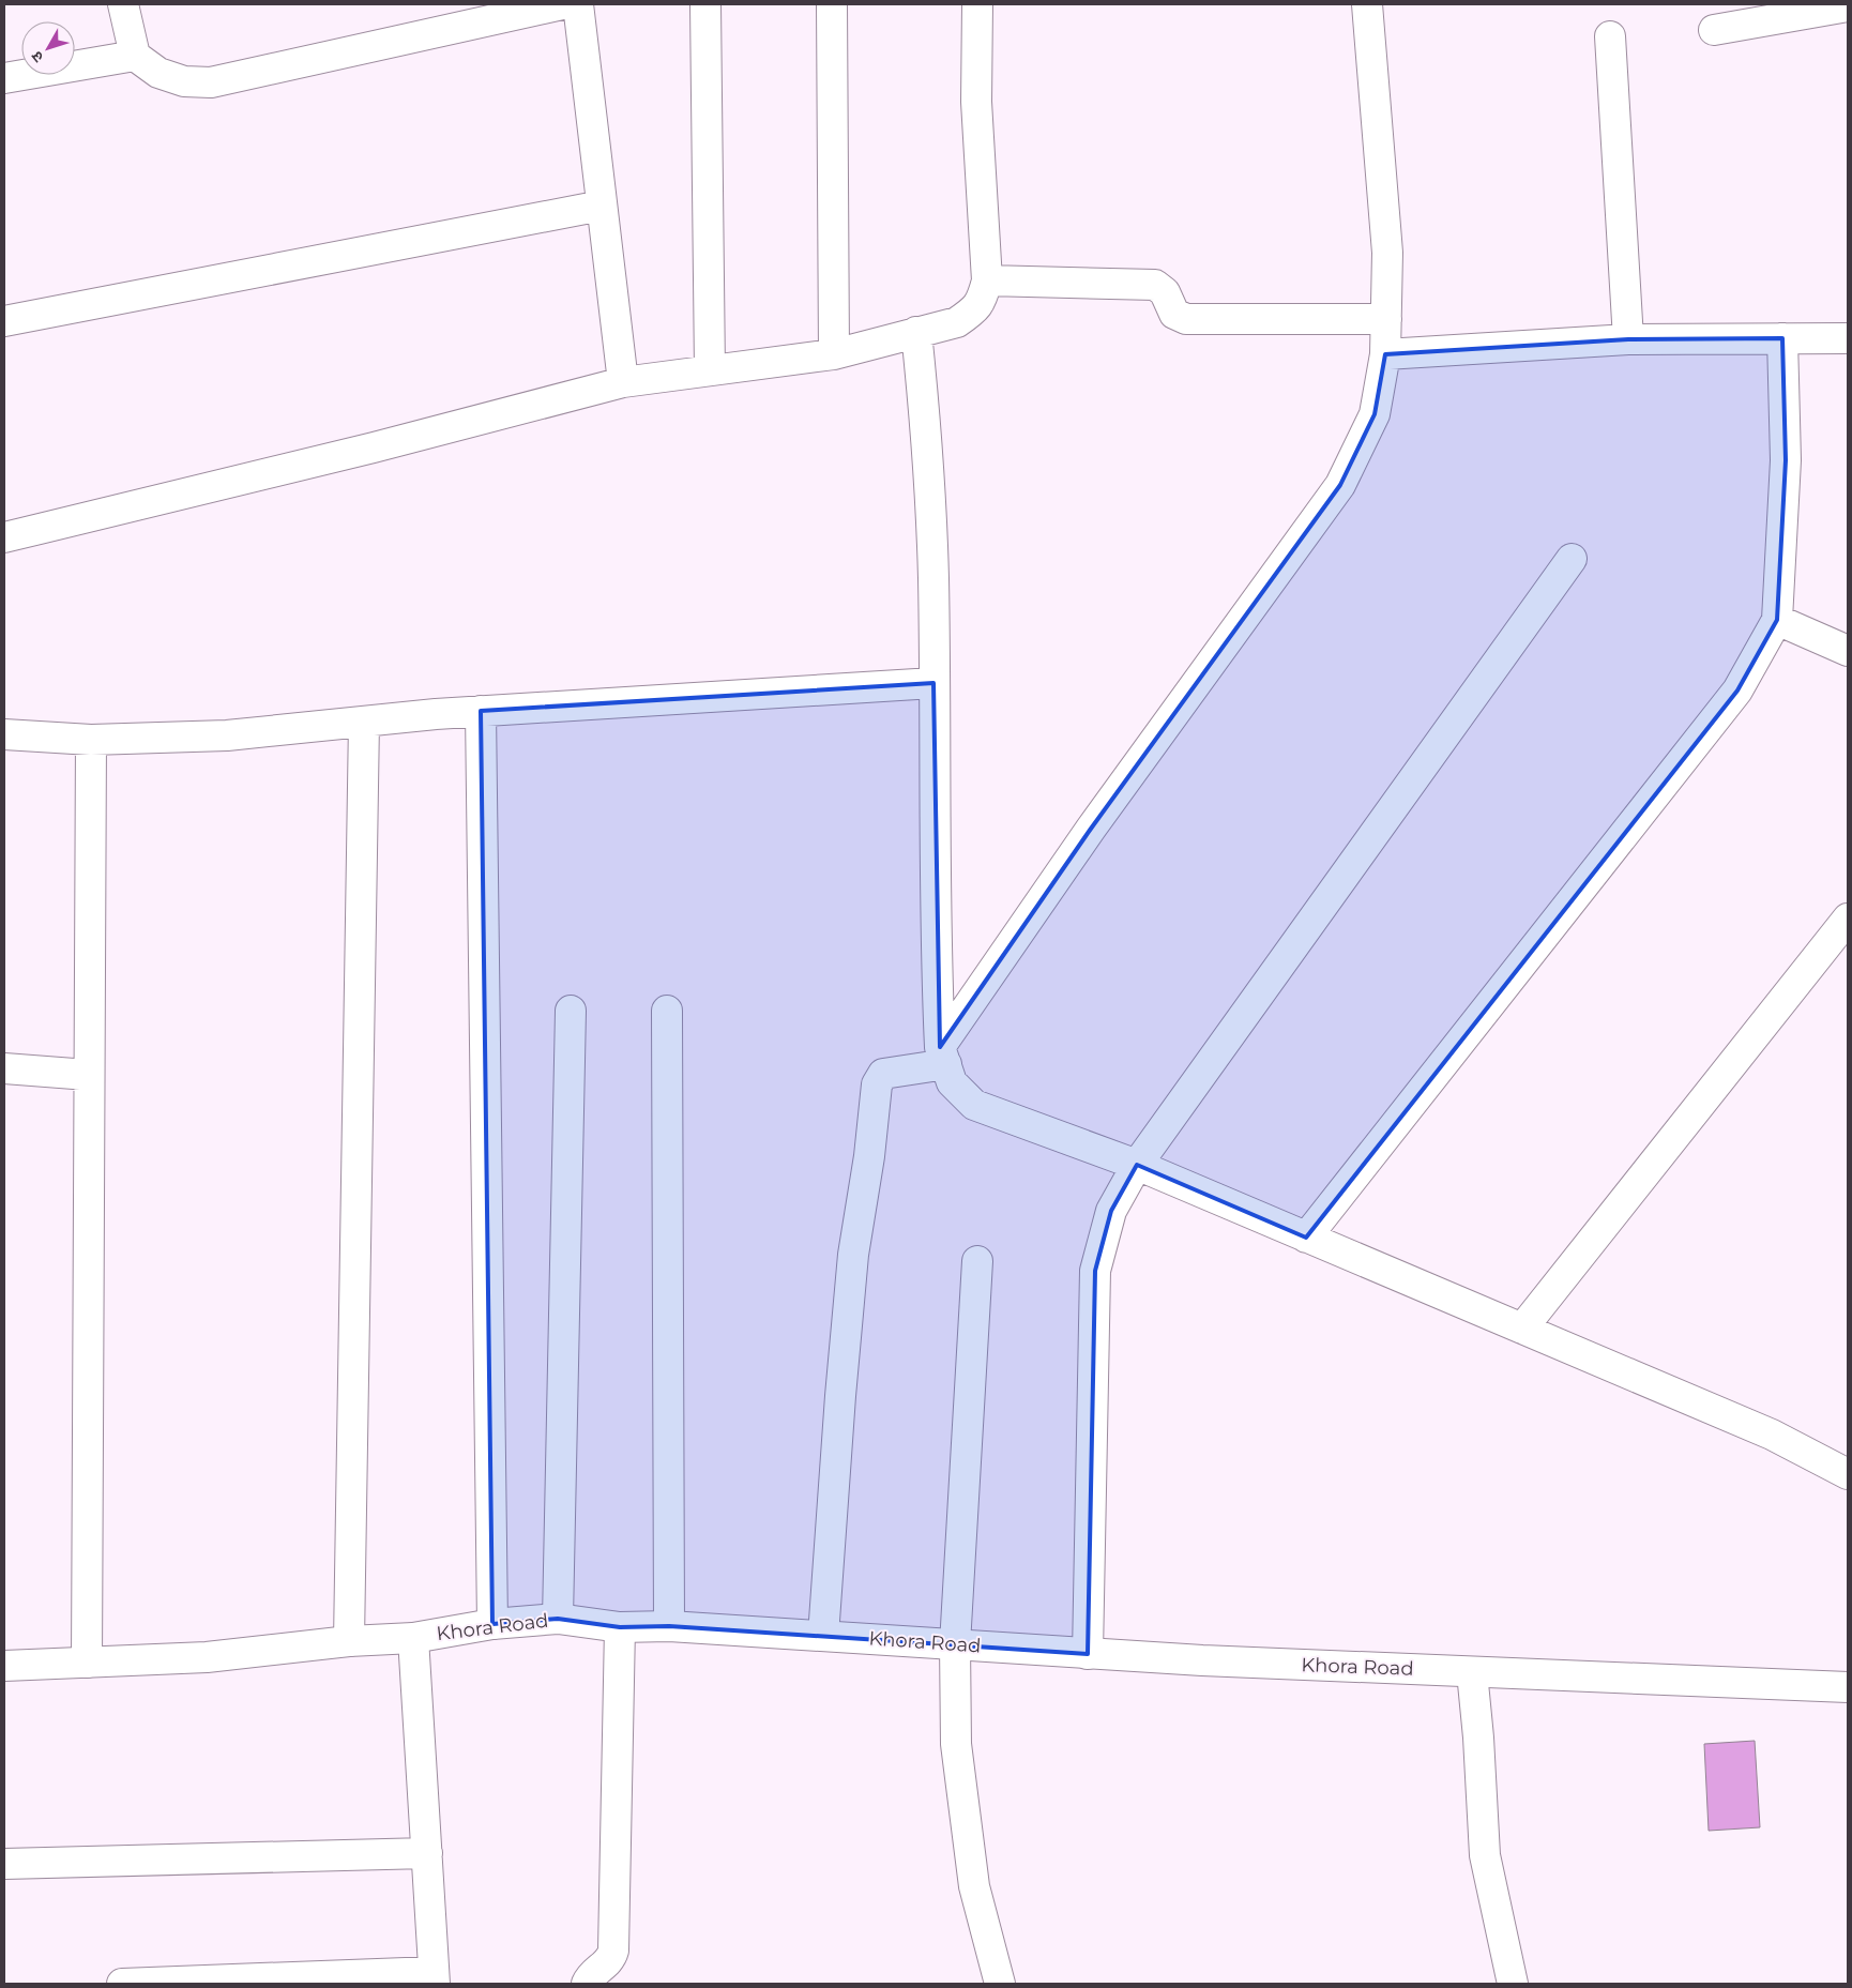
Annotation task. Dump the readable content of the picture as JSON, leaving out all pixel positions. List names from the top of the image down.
{
  "streets": {
    "street": ["Khora Road"]
  },
  "north": "bottom left"
}
